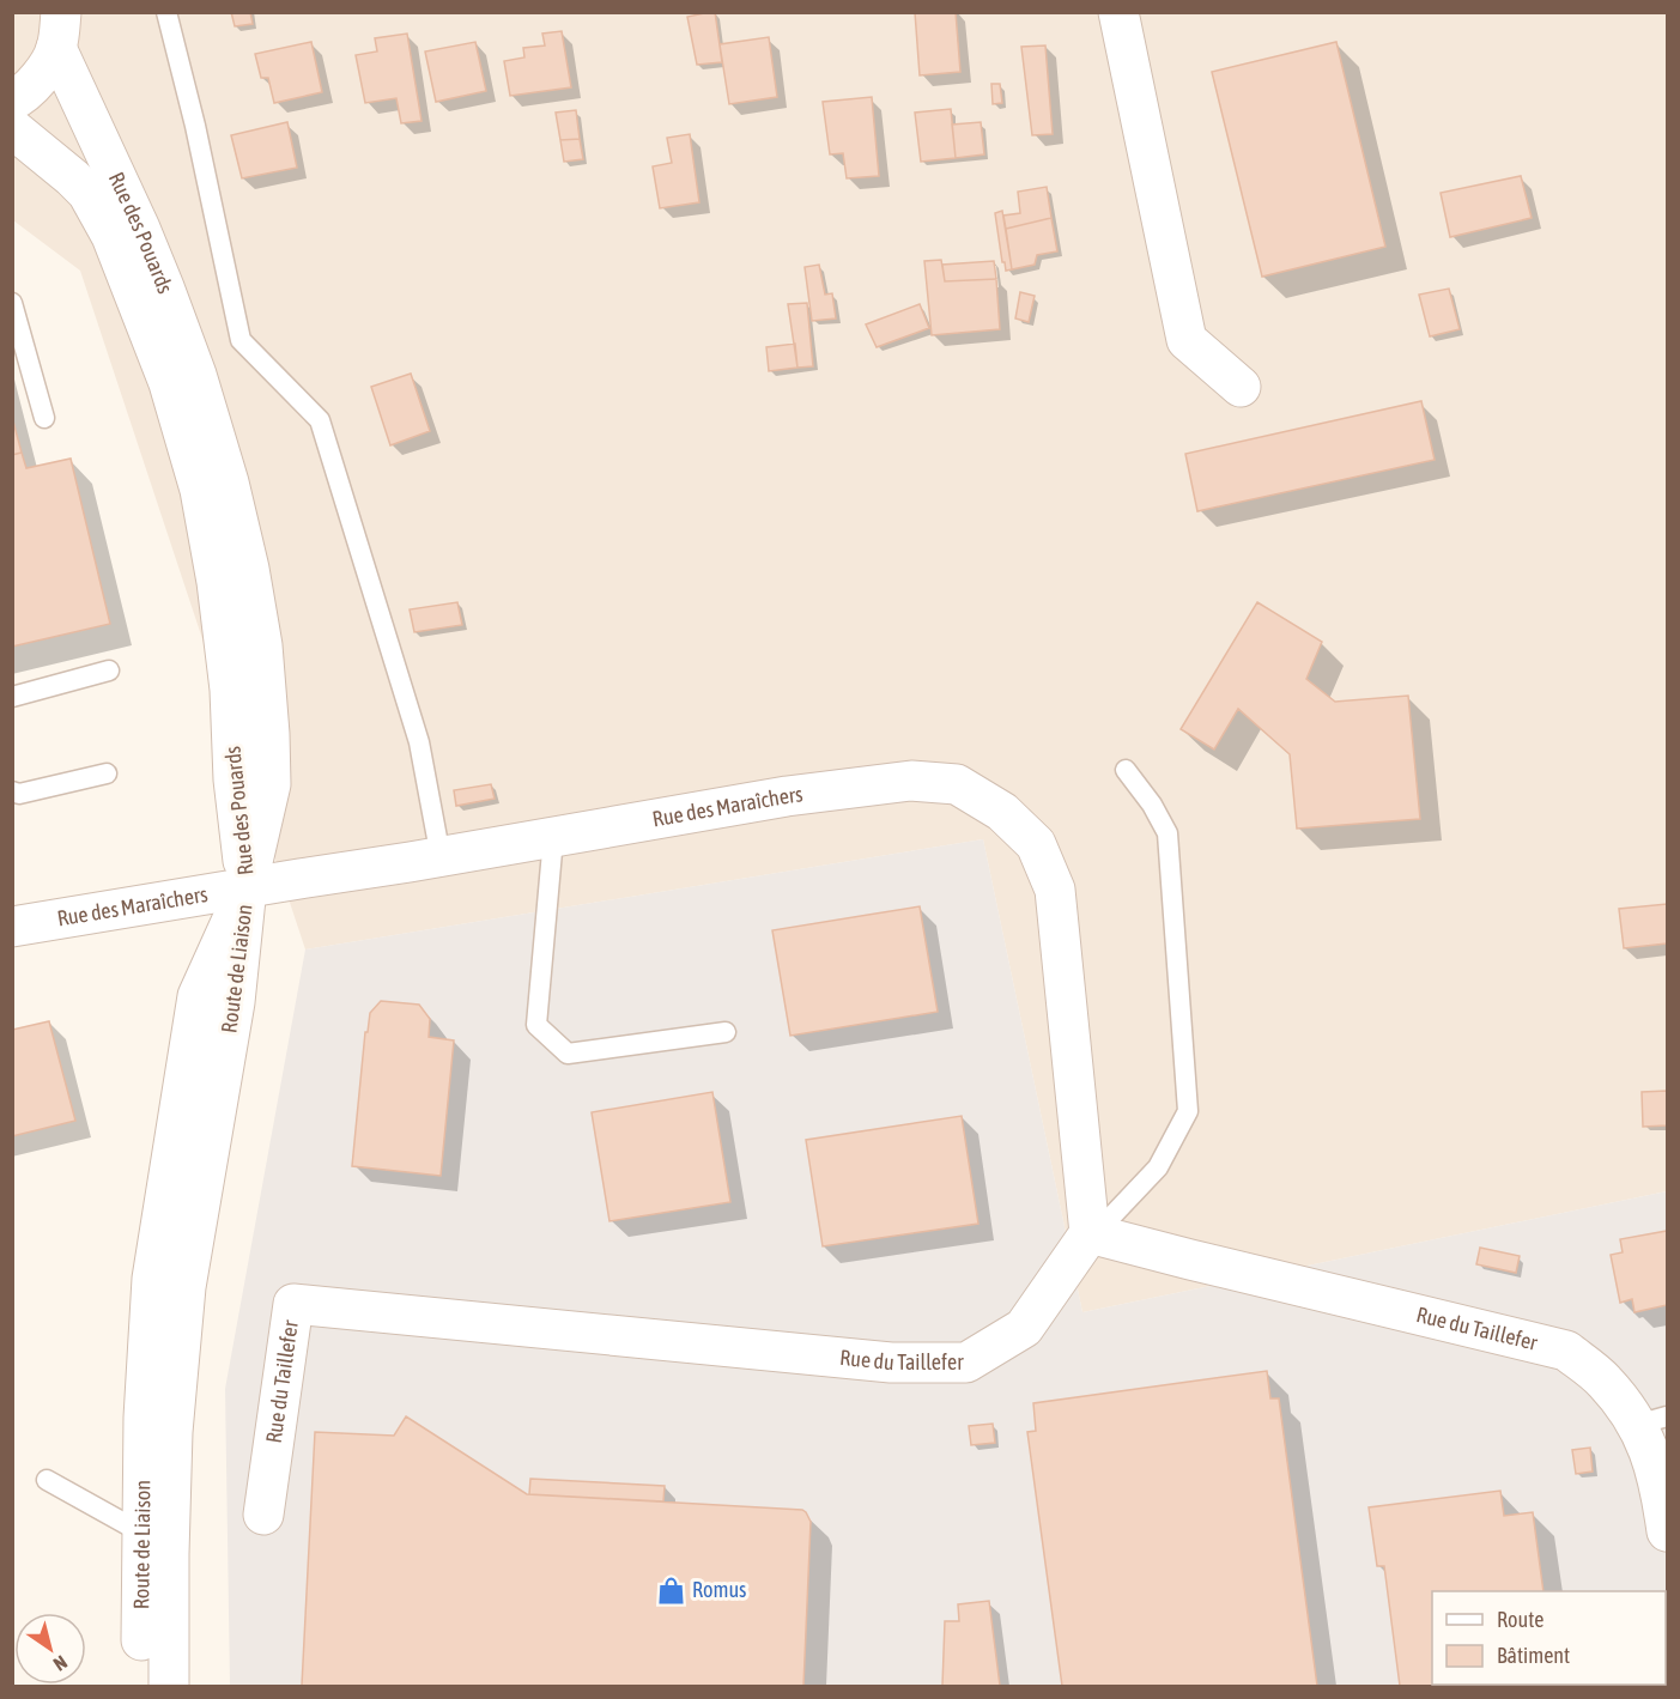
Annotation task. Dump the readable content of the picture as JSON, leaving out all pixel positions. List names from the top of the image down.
{
  "streets": {
    "street": [
      "Rue des Pouards",
      "Rue des Maraîchers",
      "Route de Liaison",
      "Rue du Taillefer"
    ]
  },
  "crossings": [
    ["Rue des Pouards", "Rue des Maraîchers"],
    ["Rue des Pouards", "Route de Liaison"],
    ["Rue des Maraîchers", "Route de Liaison"],
    ["Rue des Maraîchers", "Rue du Taillefer"]
  ],
  "places": {
    "shop": ["Romus"]
  },
  "legend": ["Route", "Bâtiment"],
  "north": "bottom right"
}
